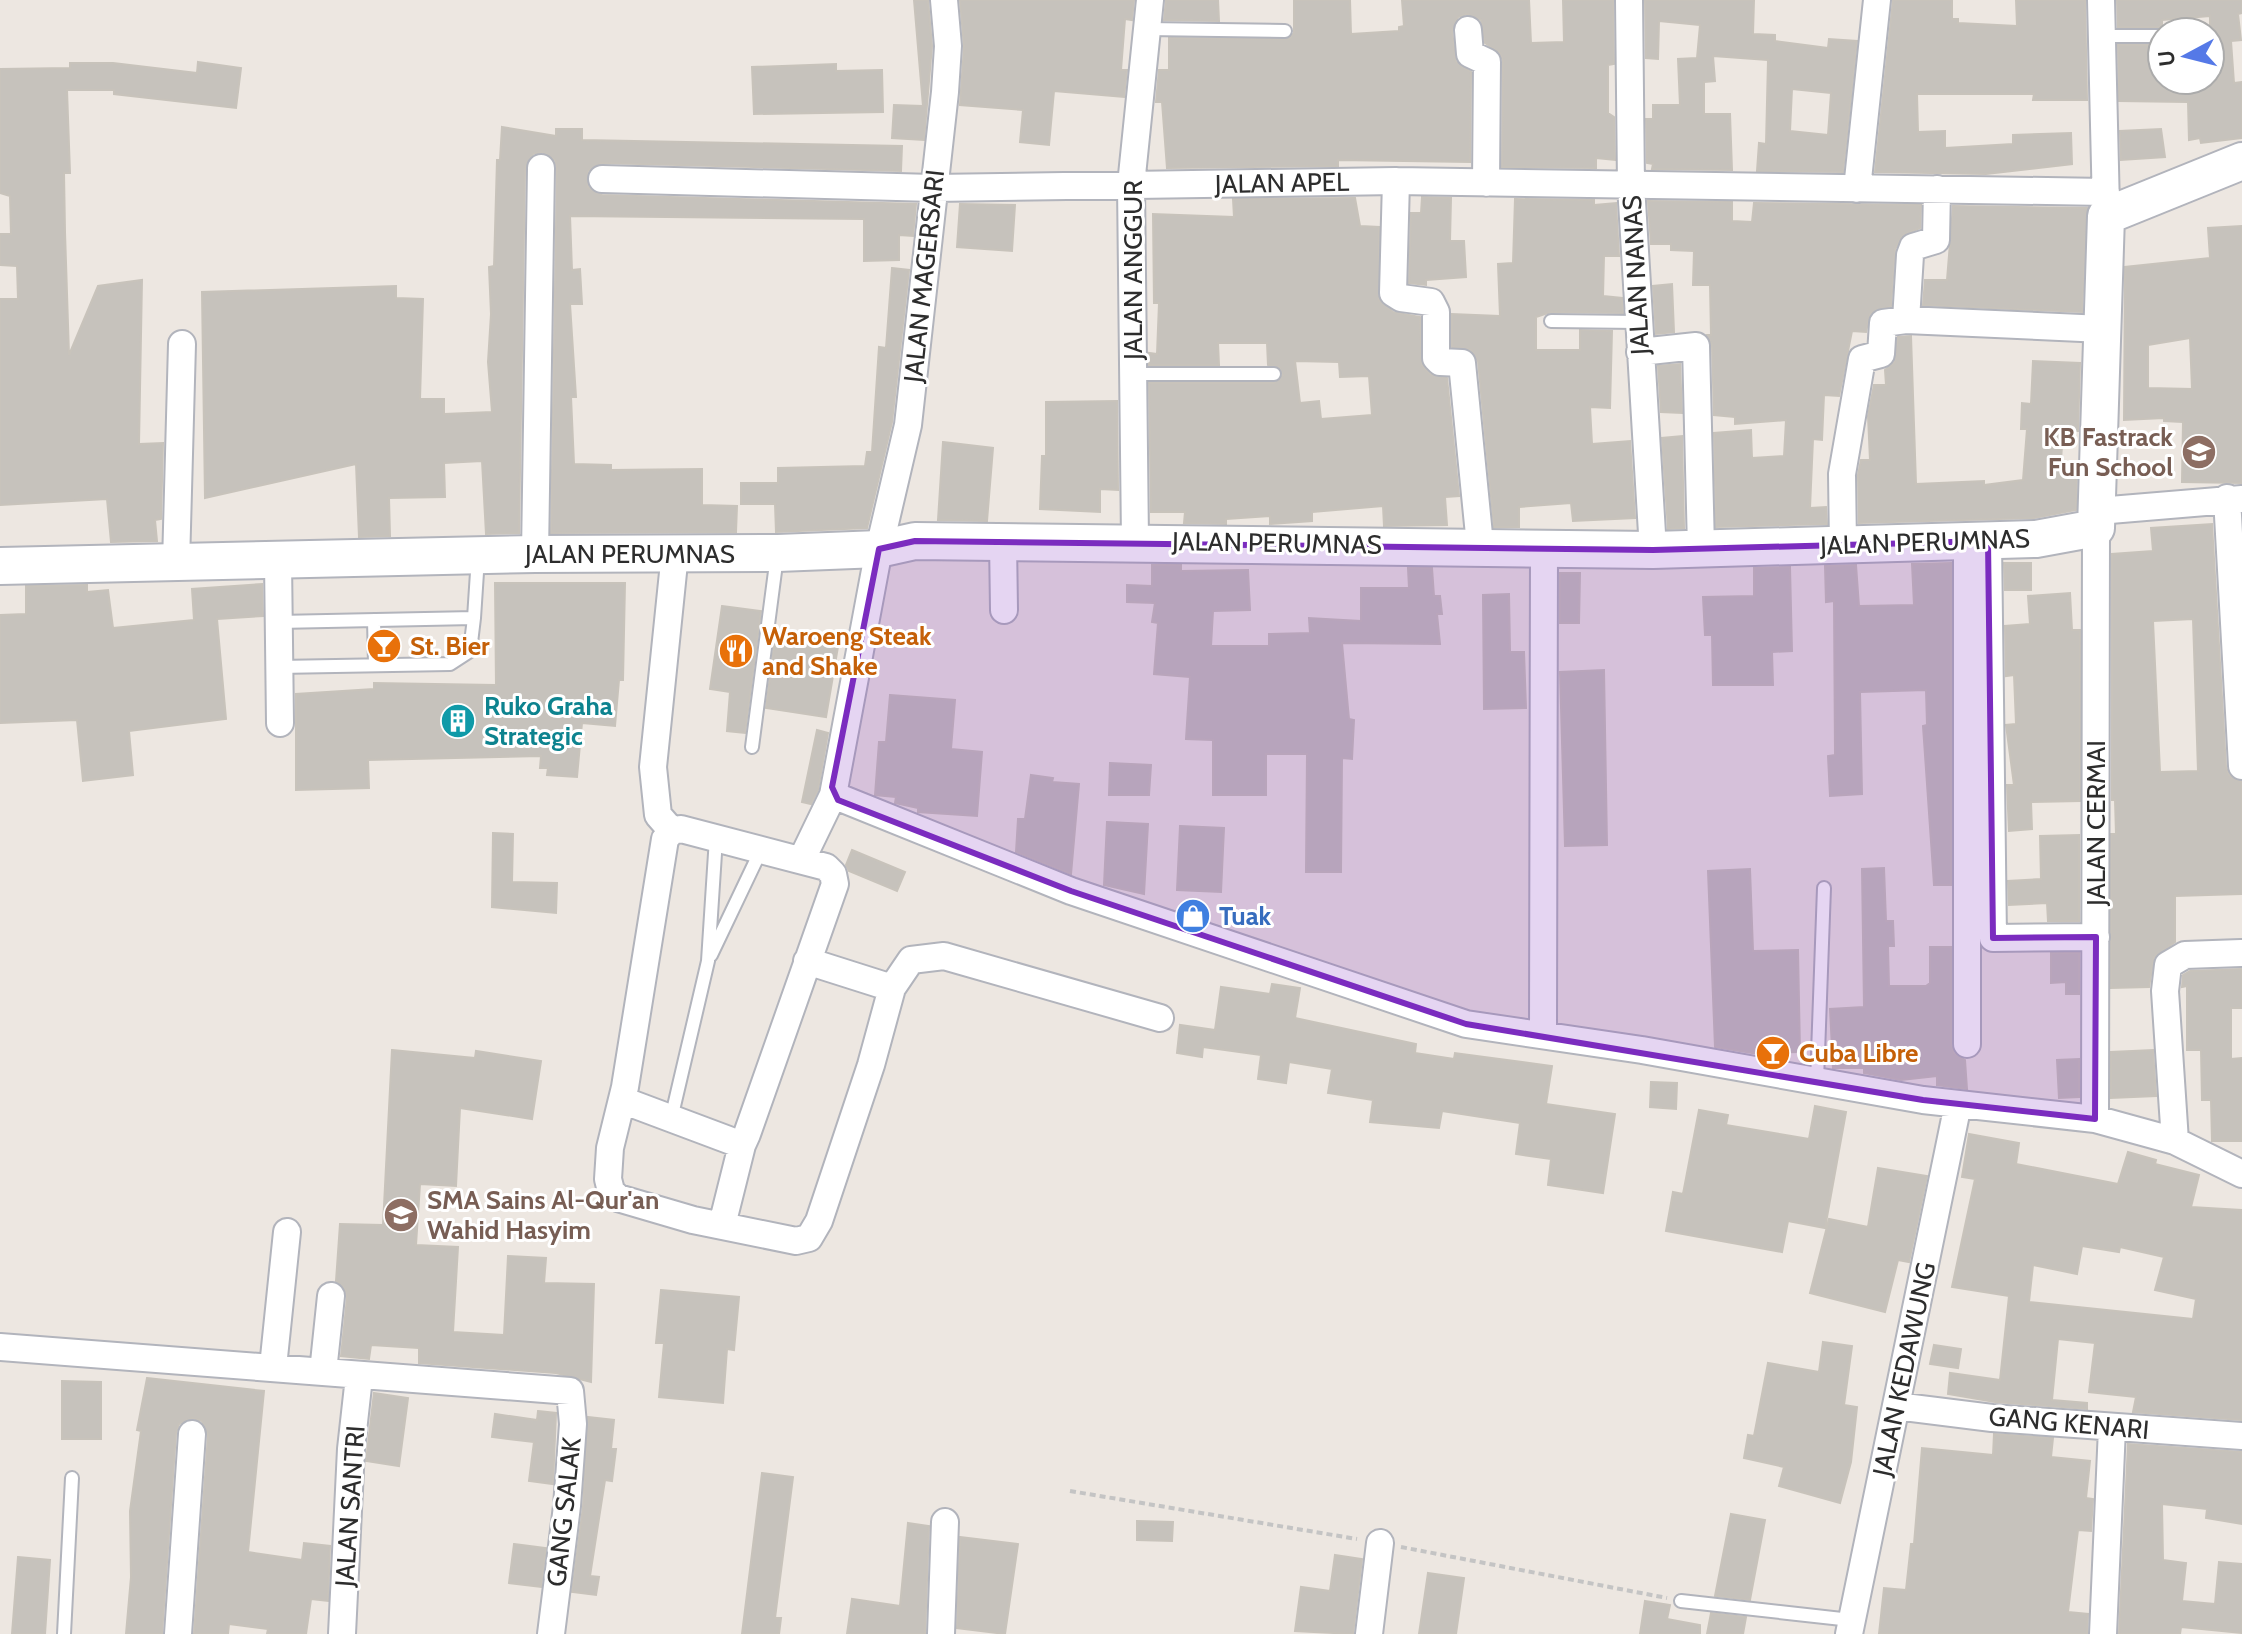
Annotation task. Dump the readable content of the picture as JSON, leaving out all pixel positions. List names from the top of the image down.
{
  "streets": {
    "street": [
      "JALAN APEL",
      "JALAN ANGGUR",
      "JALAN NANAS",
      "JALAN MAGERSARI",
      "JALAN PERUMNAS",
      "JALAN CERMAI",
      "JALAN KEDAWUNG",
      "GANG KENARI",
      "JALAN SANTRI",
      "GANG SALAK"
    ]
  },
  "crossings": [
    ["JALAN APEL", "JALAN ANGGUR"],
    ["JALAN APEL", "JALAN NANAS"],
    ["JALAN APEL", "JALAN MAGERSARI"],
    ["JALAN ANGGUR", "JALAN PERUMNAS"],
    ["JALAN NANAS", "JALAN PERUMNAS"],
    ["JALAN MAGERSARI", "JALAN PERUMNAS"],
    ["JALAN PERUMNAS", "JALAN CERMAI"],
    ["JALAN KEDAWUNG", "GANG KENARI"],
    ["JALAN SANTRI", "GANG SALAK"]
  ],
  "places": {
    "school or university": ["KB Fastrack Fun School", "SMA Sains Al-Qur'an Wahid Hasyim"],
    "bar": ["St. Bier", "Cuba Libre"],
    "restaurant": ["Waroeng Steak and Shake"],
    "building": ["Ruko Graha Strategic"],
    "shop": ["Tuak"]
  },
  "north": "left"
}
